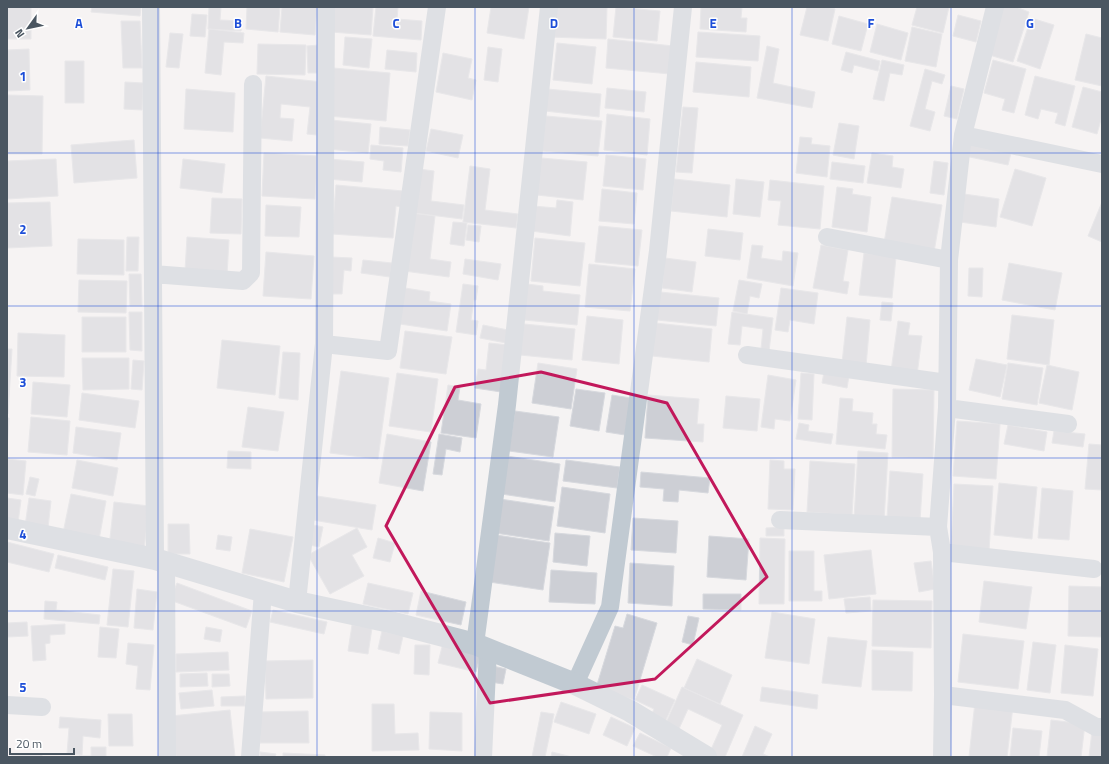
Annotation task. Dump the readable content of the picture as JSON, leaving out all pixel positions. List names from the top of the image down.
{
  "scale_bar": "20 m",
  "north": "bottom left",
  "grid": {
    "columns": [
      "A",
      "B",
      "C",
      "D",
      "E",
      "F",
      "G"
    ],
    "rows": [
      "1",
      "2",
      "3",
      "4",
      "5"
    ]
  }
}
